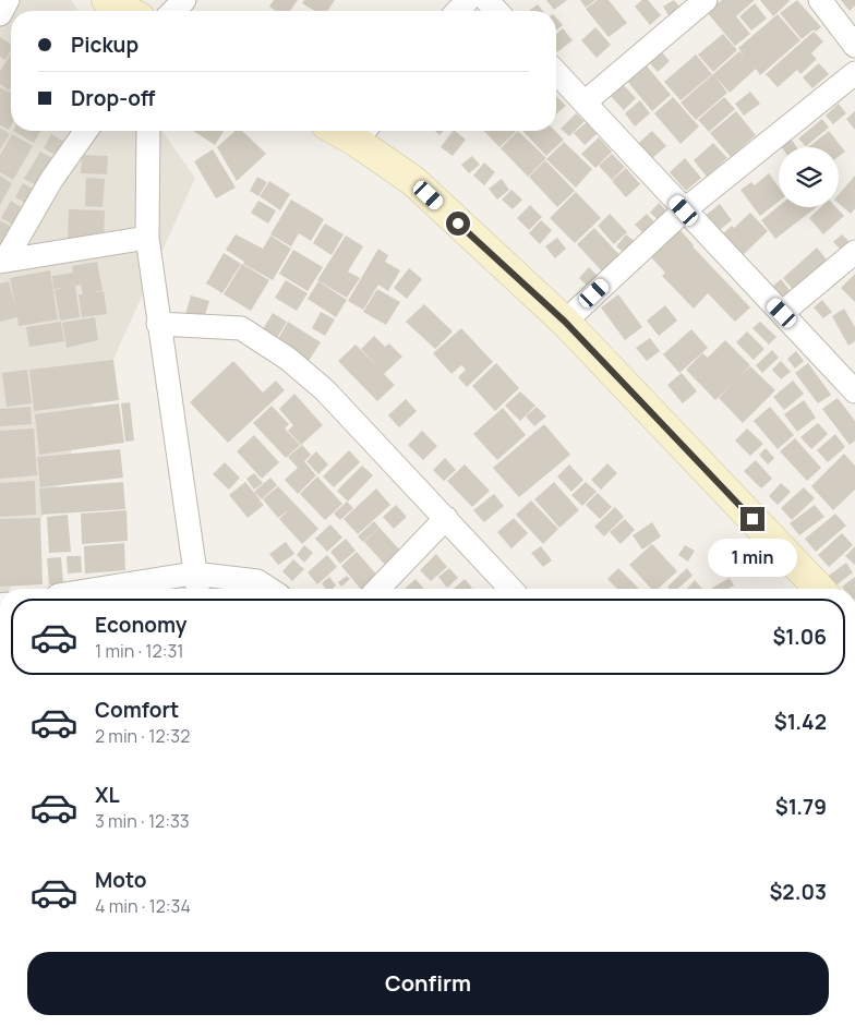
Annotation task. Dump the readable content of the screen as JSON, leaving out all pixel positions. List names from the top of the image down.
{
  "page": {
    "banner": ["Pickup", "Drop-off"],
    "bubble": "1 min",
    "list": [
      {
        "name": "Economy",
        "note": "1 min · 12:31",
        "value": "$1.06"
      },
      {
        "name": "Comfort",
        "note": "2 min · 12:32",
        "value": "$1.42"
      },
      {
        "name": "XL",
        "note": "3 min · 12:33",
        "value": "$1.79"
      },
      {
        "name": "Moto",
        "note": "4 min · 12:34",
        "value": "$2.03"
      }
    ],
    "buttons": "Confirm"
  }
}
